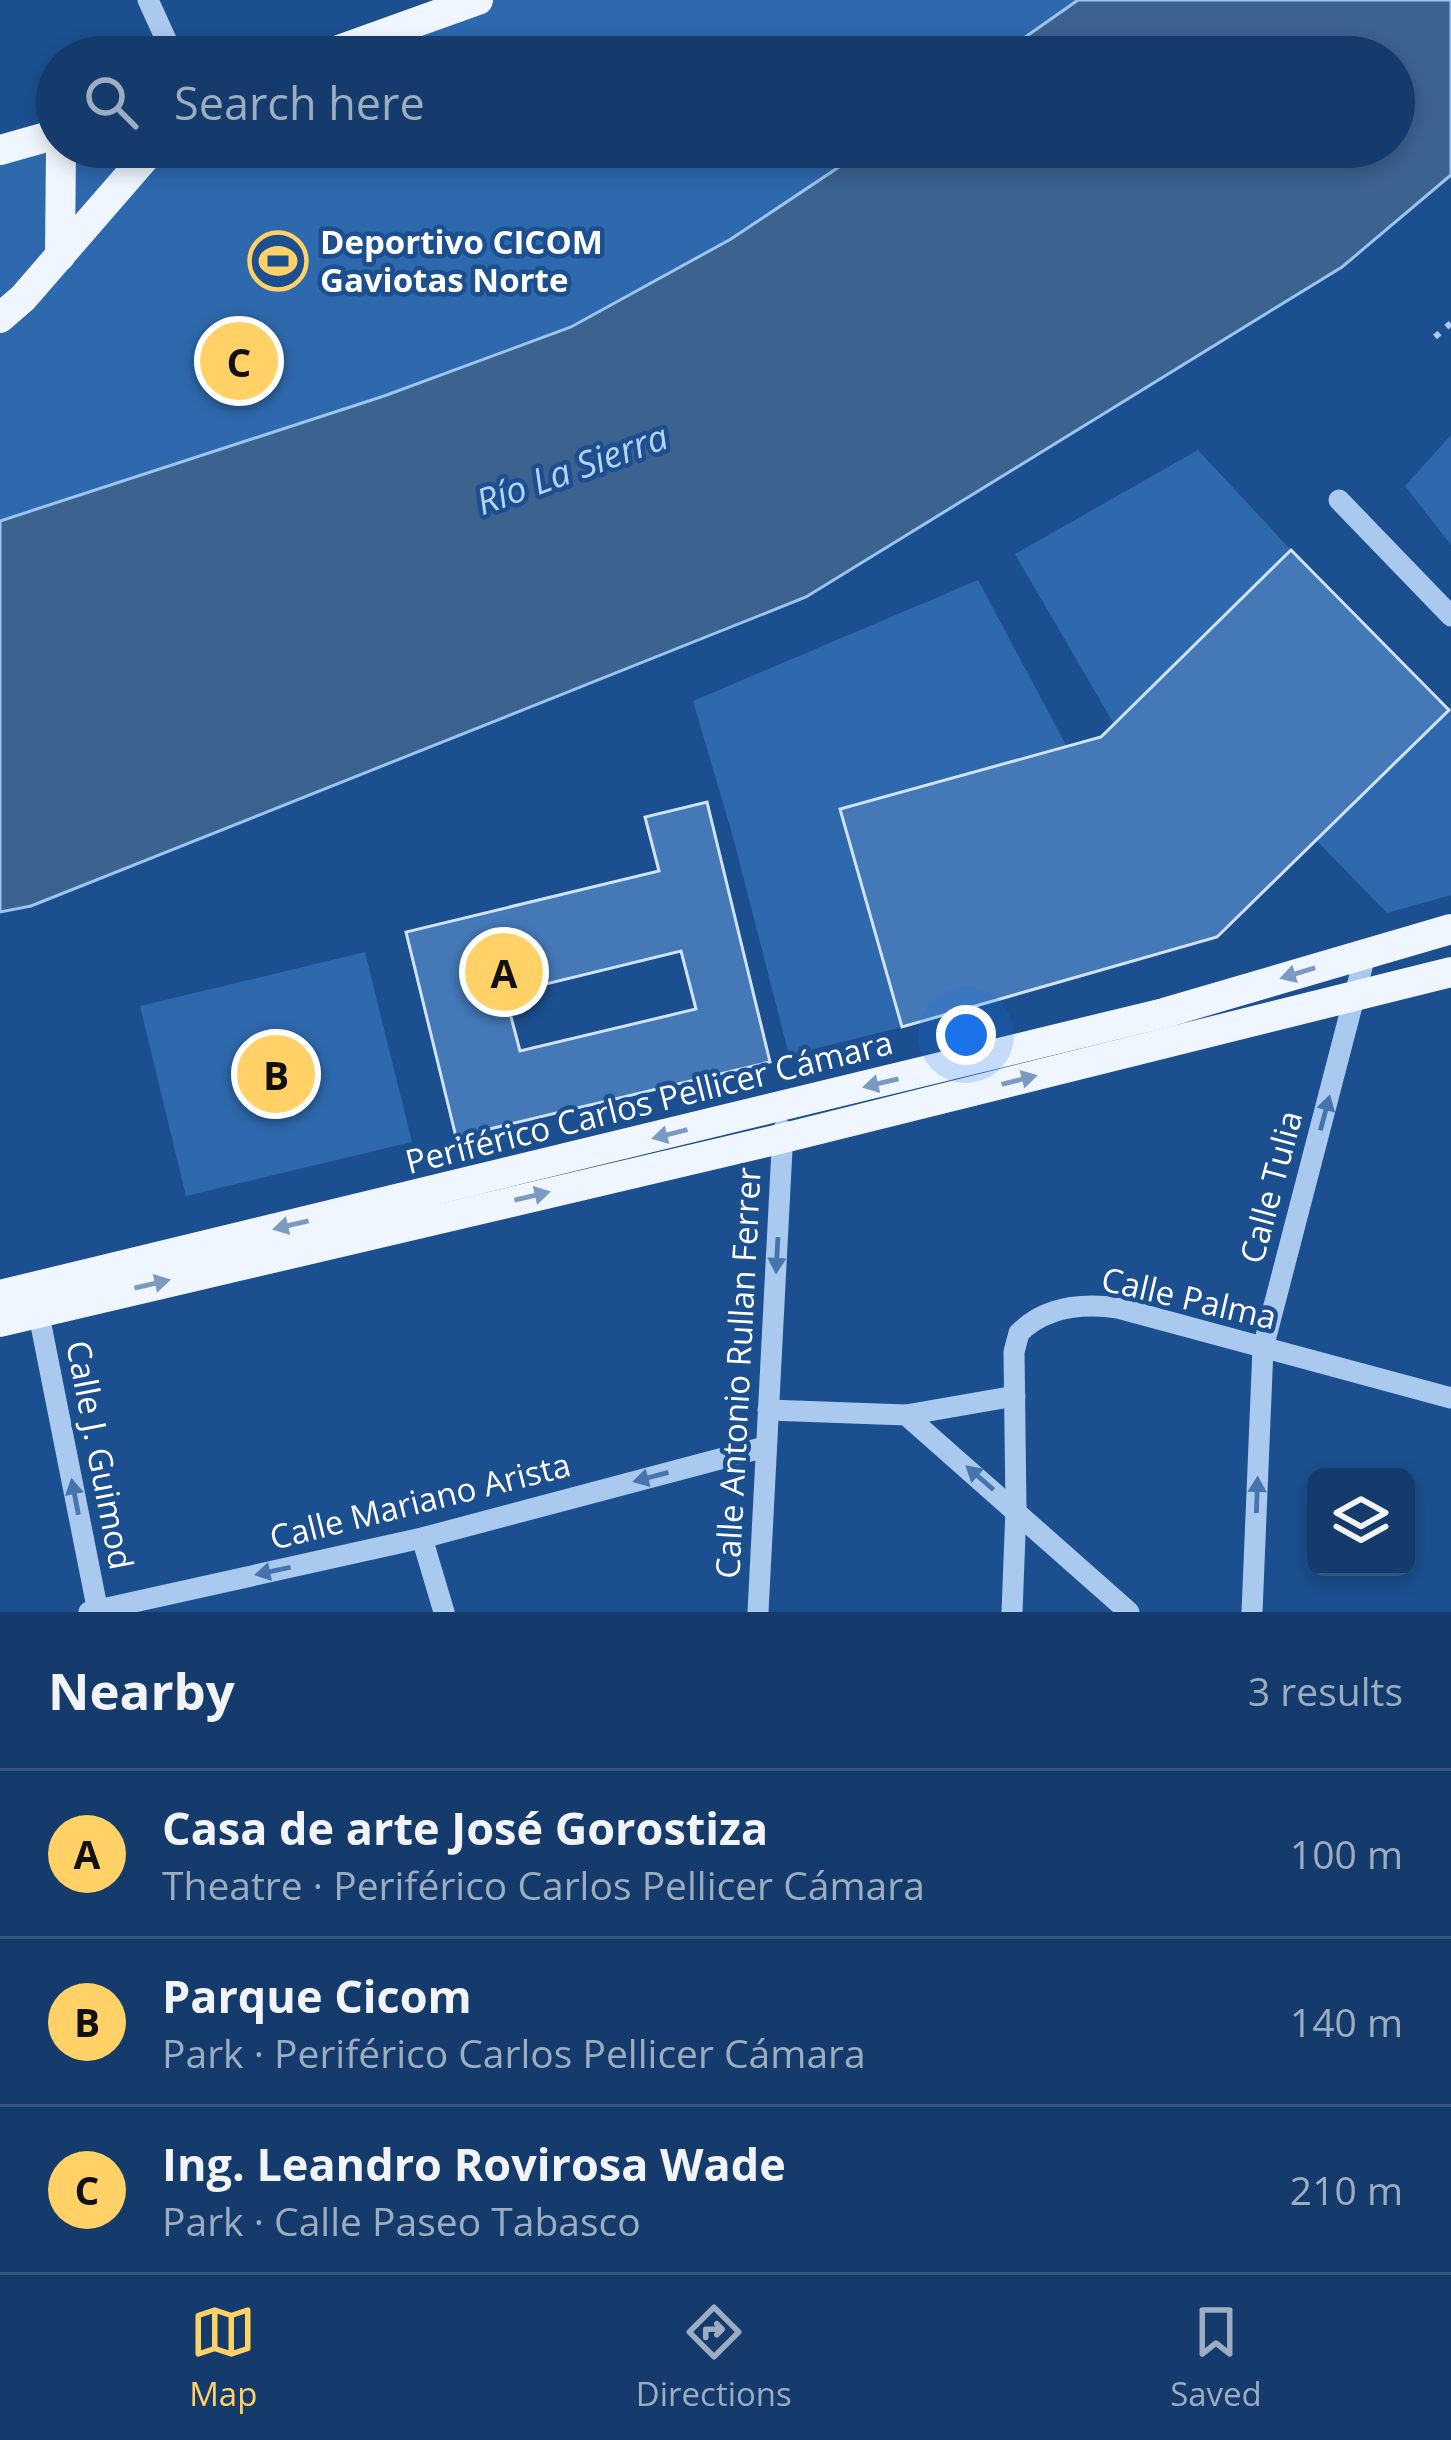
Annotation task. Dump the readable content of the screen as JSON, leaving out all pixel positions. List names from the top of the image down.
{
  "streets": {
    "main road": ["Periférico Carlos Pellicer Cámara"],
    "street": [
      "Calle Tulia",
      "Calle Palma",
      "Calle Antonio Rullan Ferrer",
      "Calle J. Guimod",
      "Calle Mariano Arista"
    ]
  },
  "crossings": [
    ["Periférico Carlos Pellicer Cámara", "Calle Tulia"],
    ["Periférico Carlos Pellicer Cámara", "Calle Antonio Rullan Ferrer"],
    ["Periférico Carlos Pellicer Cámara", "Calle J. Guimod"],
    ["Calle Tulia", "Calle Palma"],
    ["Calle Antonio Rullan Ferrer", "Calle Mariano Arista"],
    ["Calle J. Guimod", "Calle Mariano Arista"]
  ],
  "one_way": [
    "Calle Tulia",
    "Calle Antonio Rullan Ferrer",
    "Calle J. Guimod",
    "Calle Mariano Arista"
  ],
  "water": ["Río La Sierra"],
  "places": {
    "sports": ["Deportivo CICOM Gaviotas Norte"]
  },
  "page": {
    "search": "Search here",
    "pins": ["C", "A", "B"],
    "heading": ["Nearby", "3 results"],
    "list": [
      {
        "mark": "A",
        "name": "Casa de arte José Gorostiza",
        "note": "Theatre · Periférico Carlos Pellicer Cámara",
        "value": "100 m"
      },
      {
        "mark": "B",
        "name": "Parque Cicom",
        "note": "Park · Periférico Carlos Pellicer Cámara",
        "value": "140 m"
      },
      {
        "mark": "C",
        "name": "Ing. Leandro Rovirosa Wade",
        "note": "Park · Calle Paseo Tabasco",
        "value": "210 m"
      }
    ],
    "nav": ["Map", "Directions", "Saved"]
  }
}
